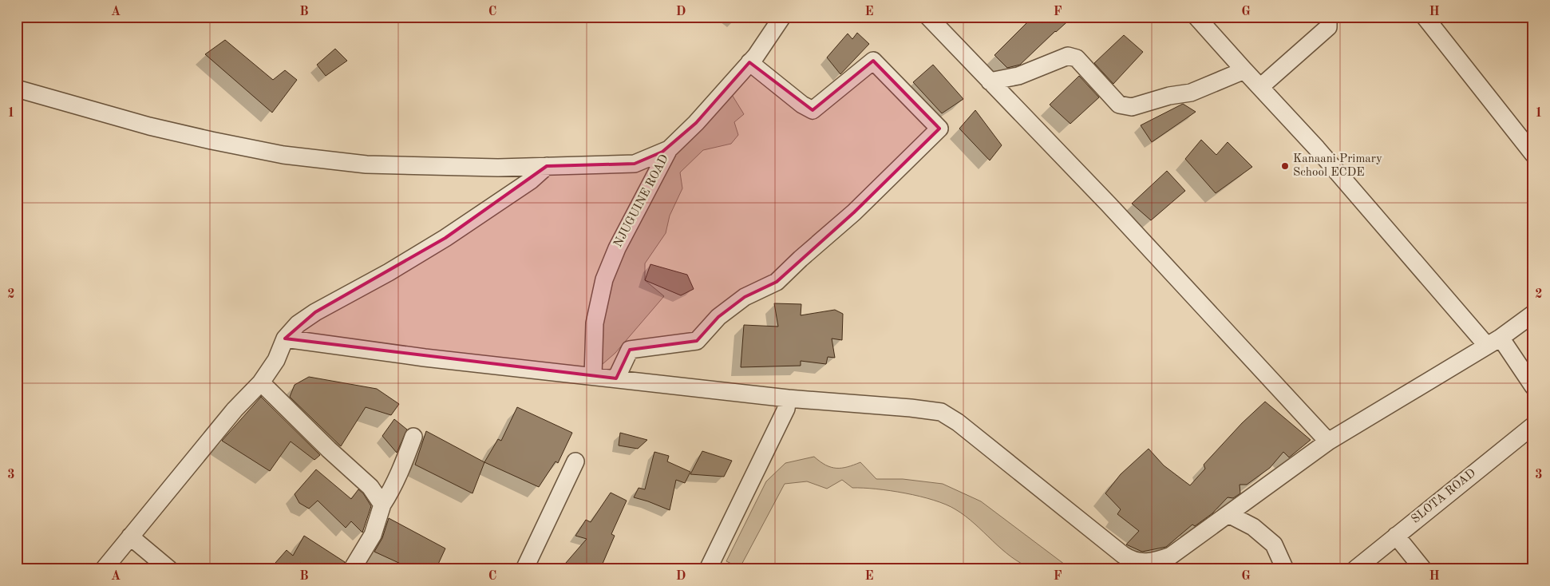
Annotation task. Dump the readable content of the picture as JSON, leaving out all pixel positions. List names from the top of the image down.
{
  "streets": {
    "street": ["NJUGUINE ROAD", "SLOTA ROAD"]
  },
  "places": ["Kanaani Primary School ECDE"],
  "grid": {
    "columns": [
      "A",
      "B",
      "C",
      "D",
      "E",
      "F",
      "G",
      "H"
    ],
    "rows": ["1", "2", "3"]
  }
}
